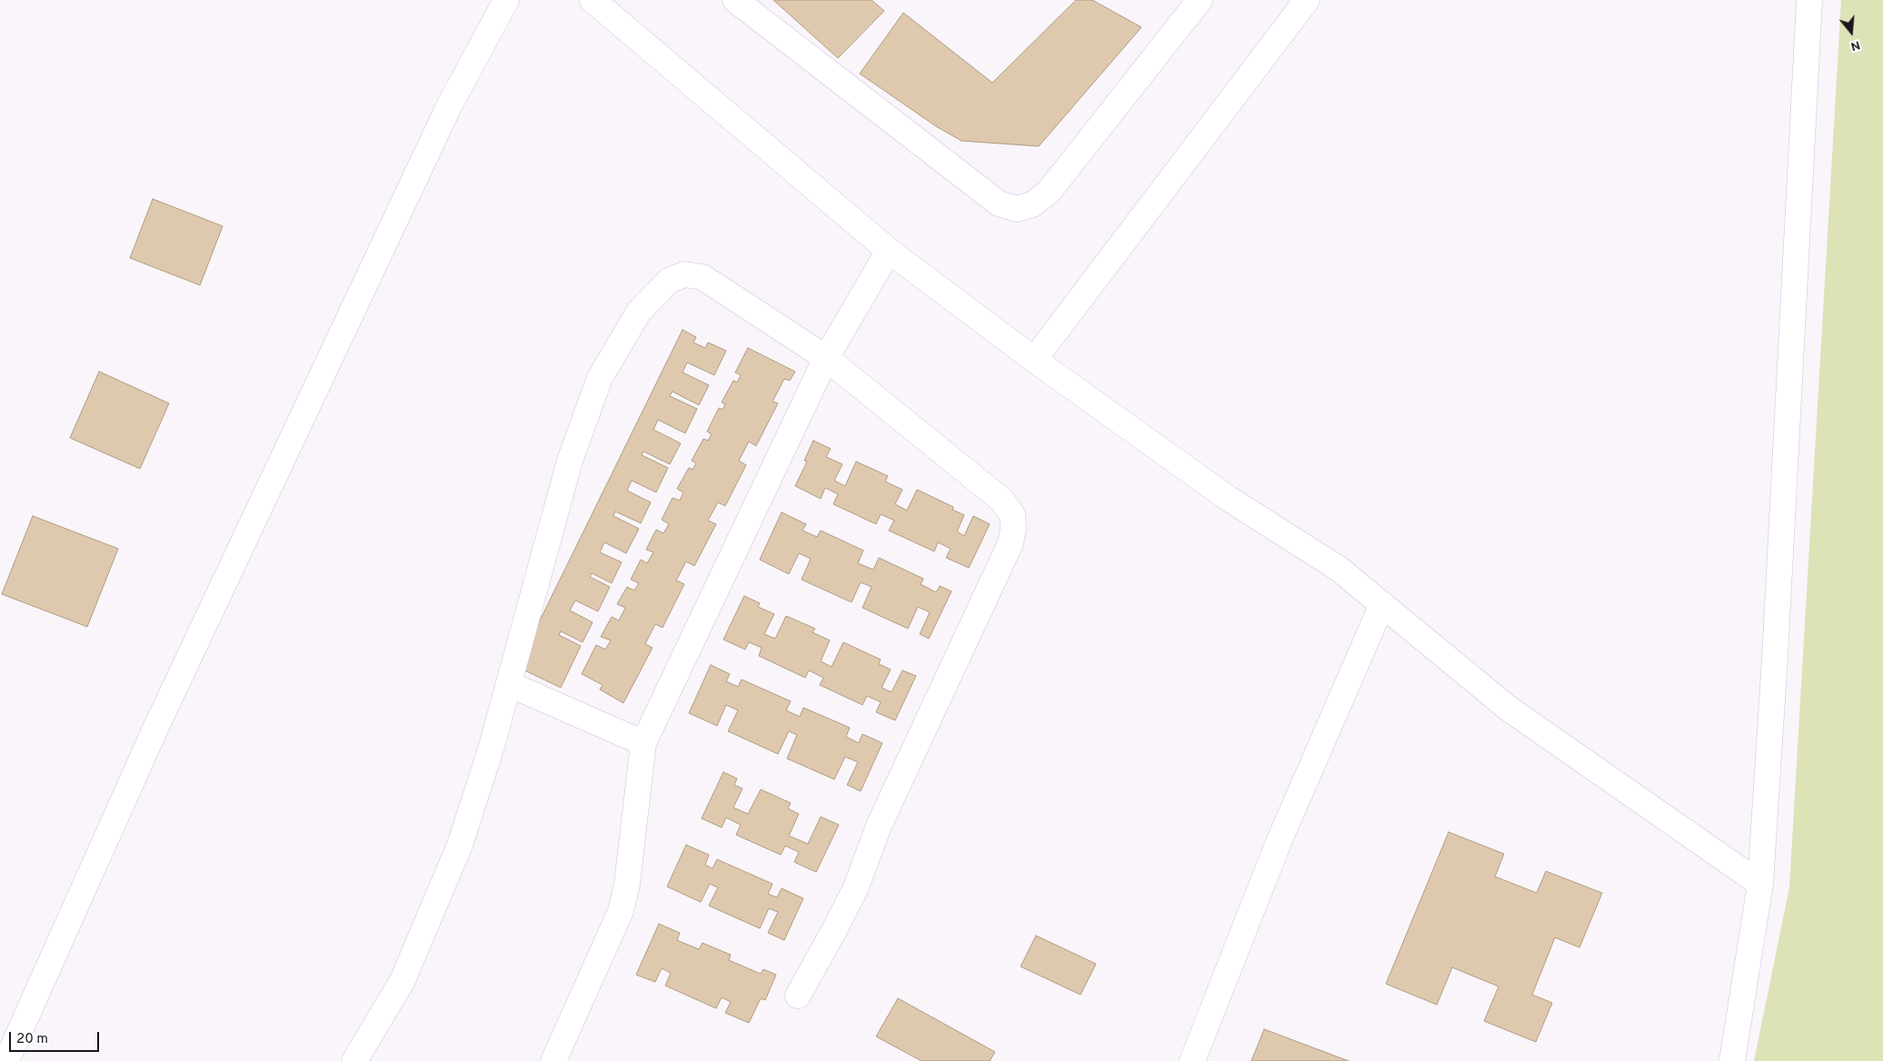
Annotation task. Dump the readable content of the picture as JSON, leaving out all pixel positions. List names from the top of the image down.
{
  "scale_bar": "20 m",
  "north": "bottom"
}
